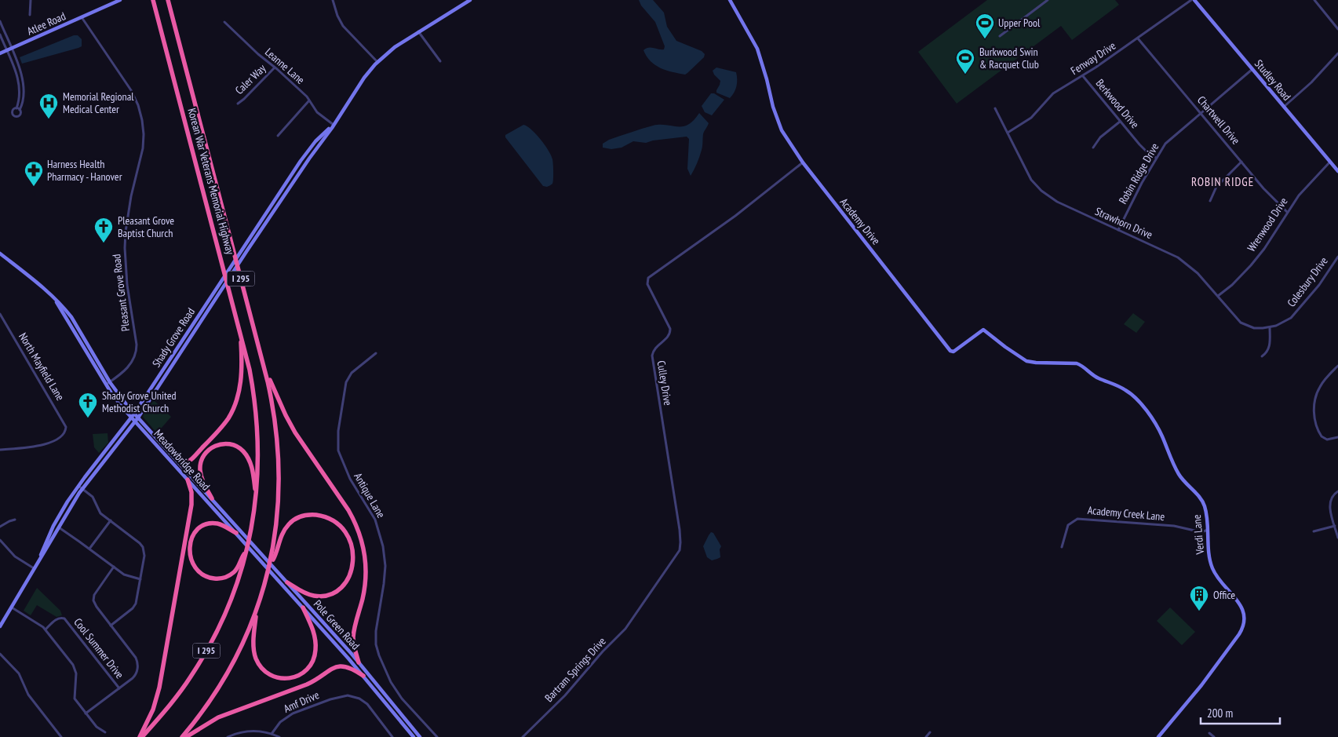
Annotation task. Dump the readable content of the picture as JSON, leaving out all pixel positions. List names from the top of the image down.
{
  "streets": {
    "highway": ["Korean War Veterans Memorial Highway", "I 295"],
    "main road": [
      "Atlee Road",
      "Studley Road",
      "Academy Drive",
      "Shady Grove Road",
      "Meadowbridge Road",
      "Verdi Lane",
      "Pole Green Road"
    ],
    "street": [
      "Fenway Drive",
      "Leanne Lane",
      "Caler Way",
      "Berkwood Drive",
      "Chartwell Drive",
      "Robin Ridge Drive",
      "Strawhorn Drive",
      "Wrenwood Drive",
      "Colesbury Drive",
      "Pleasant Grove Road",
      "North Mayfield Lane",
      "Culley Drive",
      "Antique Lane",
      "Academy Creek Lane",
      "Cool Summer Drive",
      "Bartram Springs Drive",
      "Amf Drive"
    ]
  },
  "crossings": [
    ["Atlee Road", "Pleasant Grove Road"],
    ["Fenway Drive", "Berkwood Drive"],
    ["Fenway Drive", "Chartwell Drive"],
    ["Fenway Drive", "Strawhorn Drive"],
    ["Leanne Lane", "Caler Way"],
    ["Leanne Lane", "Shady Grove Road"],
    ["Studley Road", "Robin Ridge Drive"],
    ["Studley Road", "Wrenwood Drive"],
    ["Berkwood Drive", "Robin Ridge Drive"],
    ["Chartwell Drive", "Robin Ridge Drive"],
    ["Chartwell Drive", "Wrenwood Drive"],
    ["Robin Ridge Drive", "Strawhorn Drive"],
    ["Academy Drive", "Culley Drive"],
    ["Academy Drive", "Verdi Lane"],
    ["Strawhorn Drive", "Wrenwood Drive"],
    ["Strawhorn Drive", "Colesbury Drive"],
    ["Pleasant Grove Road", "Meadowbridge Road"],
    ["Shady Grove Road", "Meadowbridge Road"],
    ["Culley Drive", "Bartram Springs Drive"],
    ["Meadowbridge Road", "Pole Green Road"],
    ["Academy Creek Lane", "Verdi Lane"]
  ],
  "districts": ["ROBIN RIDGE"],
  "places": {
    "sports": ["Upper Pool", "Burkwood Swin & Racquet Club"],
    "hospital": ["Memorial Regional Medical Center"],
    "pharmacy": ["Harness Health Pharmacy - Hanover"],
    "church": ["Pleasant Grove Baptist Church", "Shady Grove United Methodist Church"],
    "building": ["Office"]
  },
  "scale_bar": "200 m"
}
